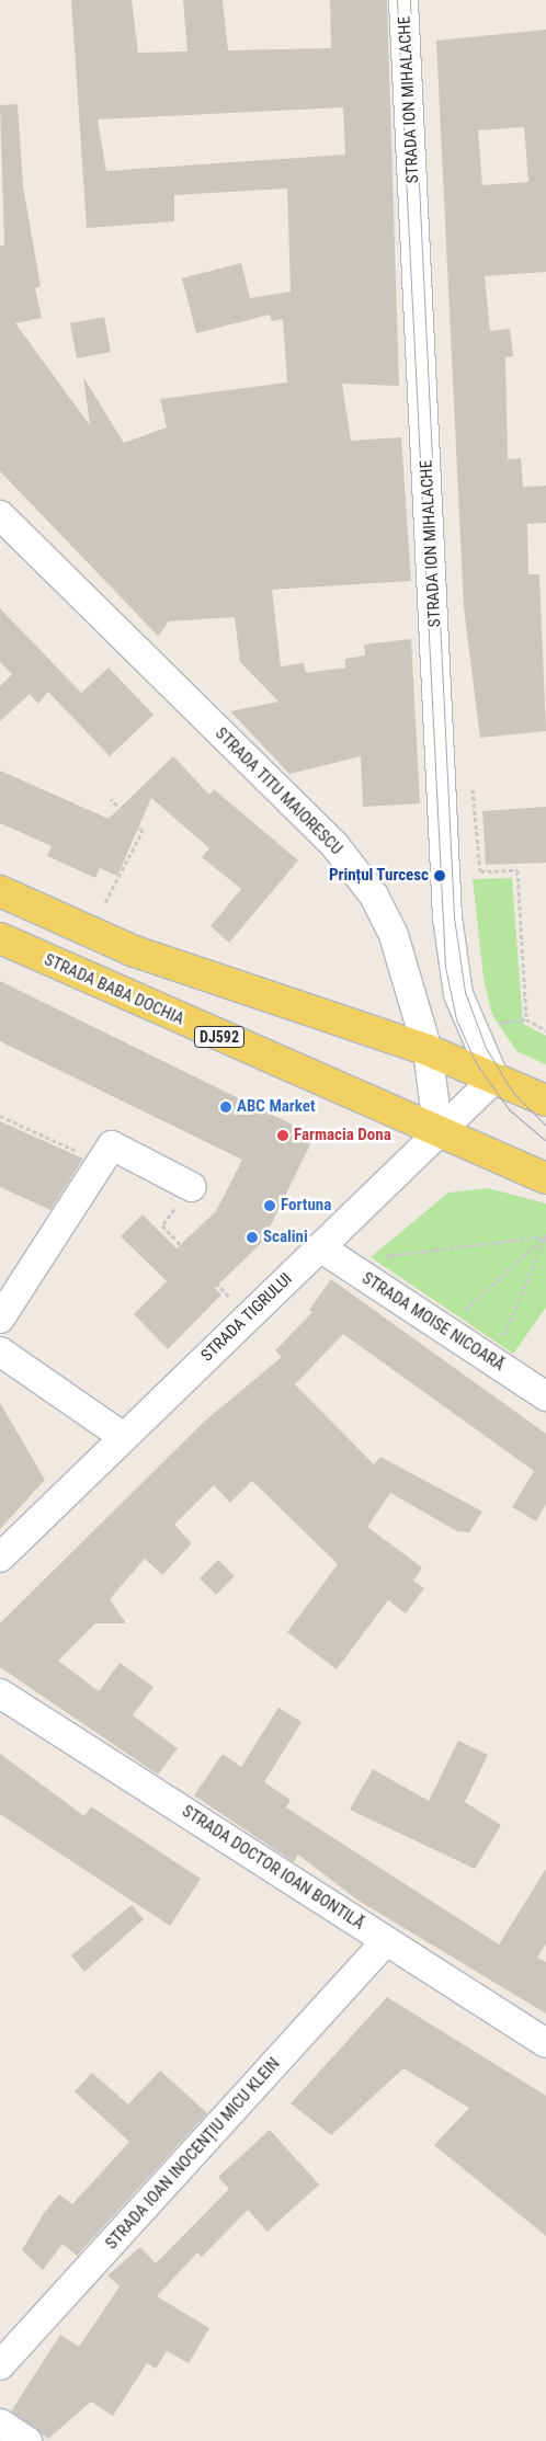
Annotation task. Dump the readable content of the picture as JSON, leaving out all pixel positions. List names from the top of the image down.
{
  "streets": {
    "main road": ["STRADA BABA DOCHIA", "DJ592"],
    "street": [
      "STRADA ION MIHALACHE",
      "STRADA TITU MAIORESCU",
      "STRADA TIGRULUI",
      "STRADA MOISE NICOARĂ",
      "STRADA DOCTOR IOAN BONTILĂ",
      "STRADA IOAN INOCENȚIU MICU KLEIN"
    ]
  },
  "crossings": [
    ["STRADA ION MIHALACHE", "STRADA TIGRULUI"],
    ["STRADA TITU MAIORESCU", "STRADA BABA DOCHIA"],
    ["STRADA TITU MAIORESCU", "DJ592"],
    ["STRADA TITU MAIORESCU", "STRADA TIGRULUI"],
    ["STRADA BABA DOCHIA", "DJ592"],
    ["STRADA BABA DOCHIA", "STRADA TIGRULUI"],
    ["DJ592", "STRADA TIGRULUI"],
    ["STRADA TIGRULUI", "STRADA MOISE NICOARĂ"],
    ["STRADA DOCTOR IOAN BONTILĂ", "STRADA IOAN INOCENȚIU MICU KLEIN"]
  ],
  "places": [
    "Prințul Turcesc",
    "ABC Market",
    "Farmacia Dona",
    "Fortuna",
    "Scalini"
  ]
}
